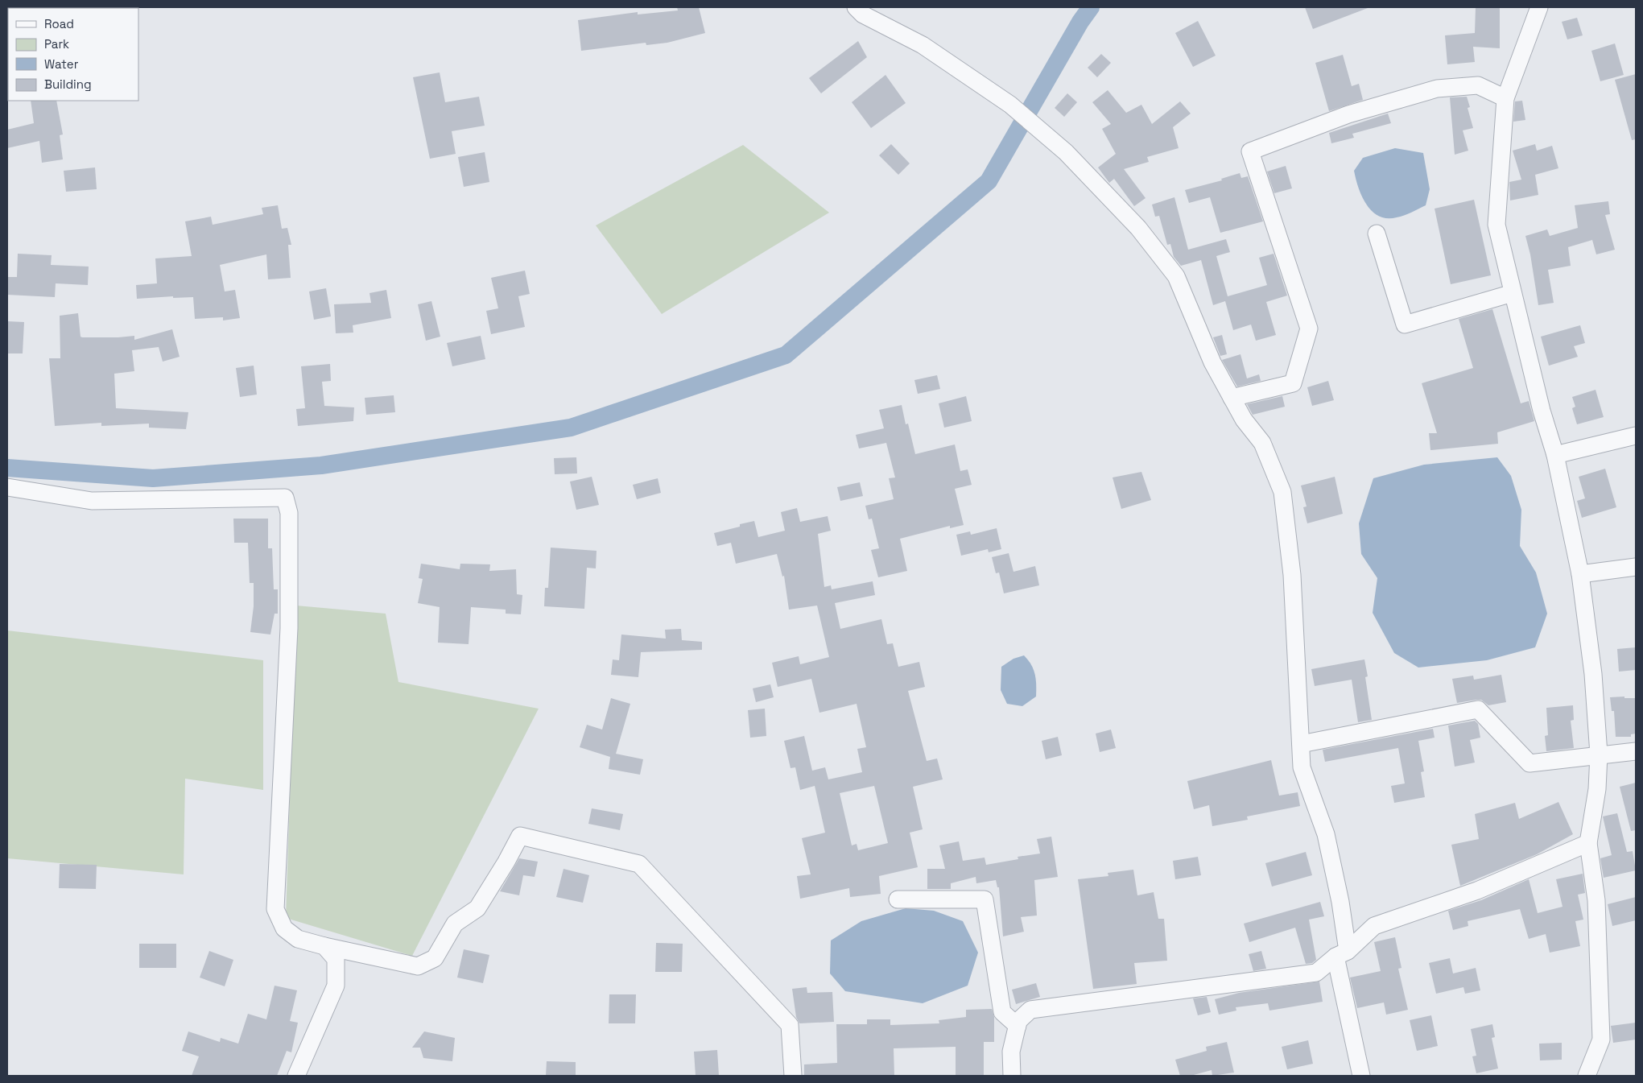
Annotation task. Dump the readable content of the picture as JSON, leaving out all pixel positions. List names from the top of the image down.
{
  "legend": [
    "Road",
    "Park",
    "Water",
    "Building"
  ]
}
